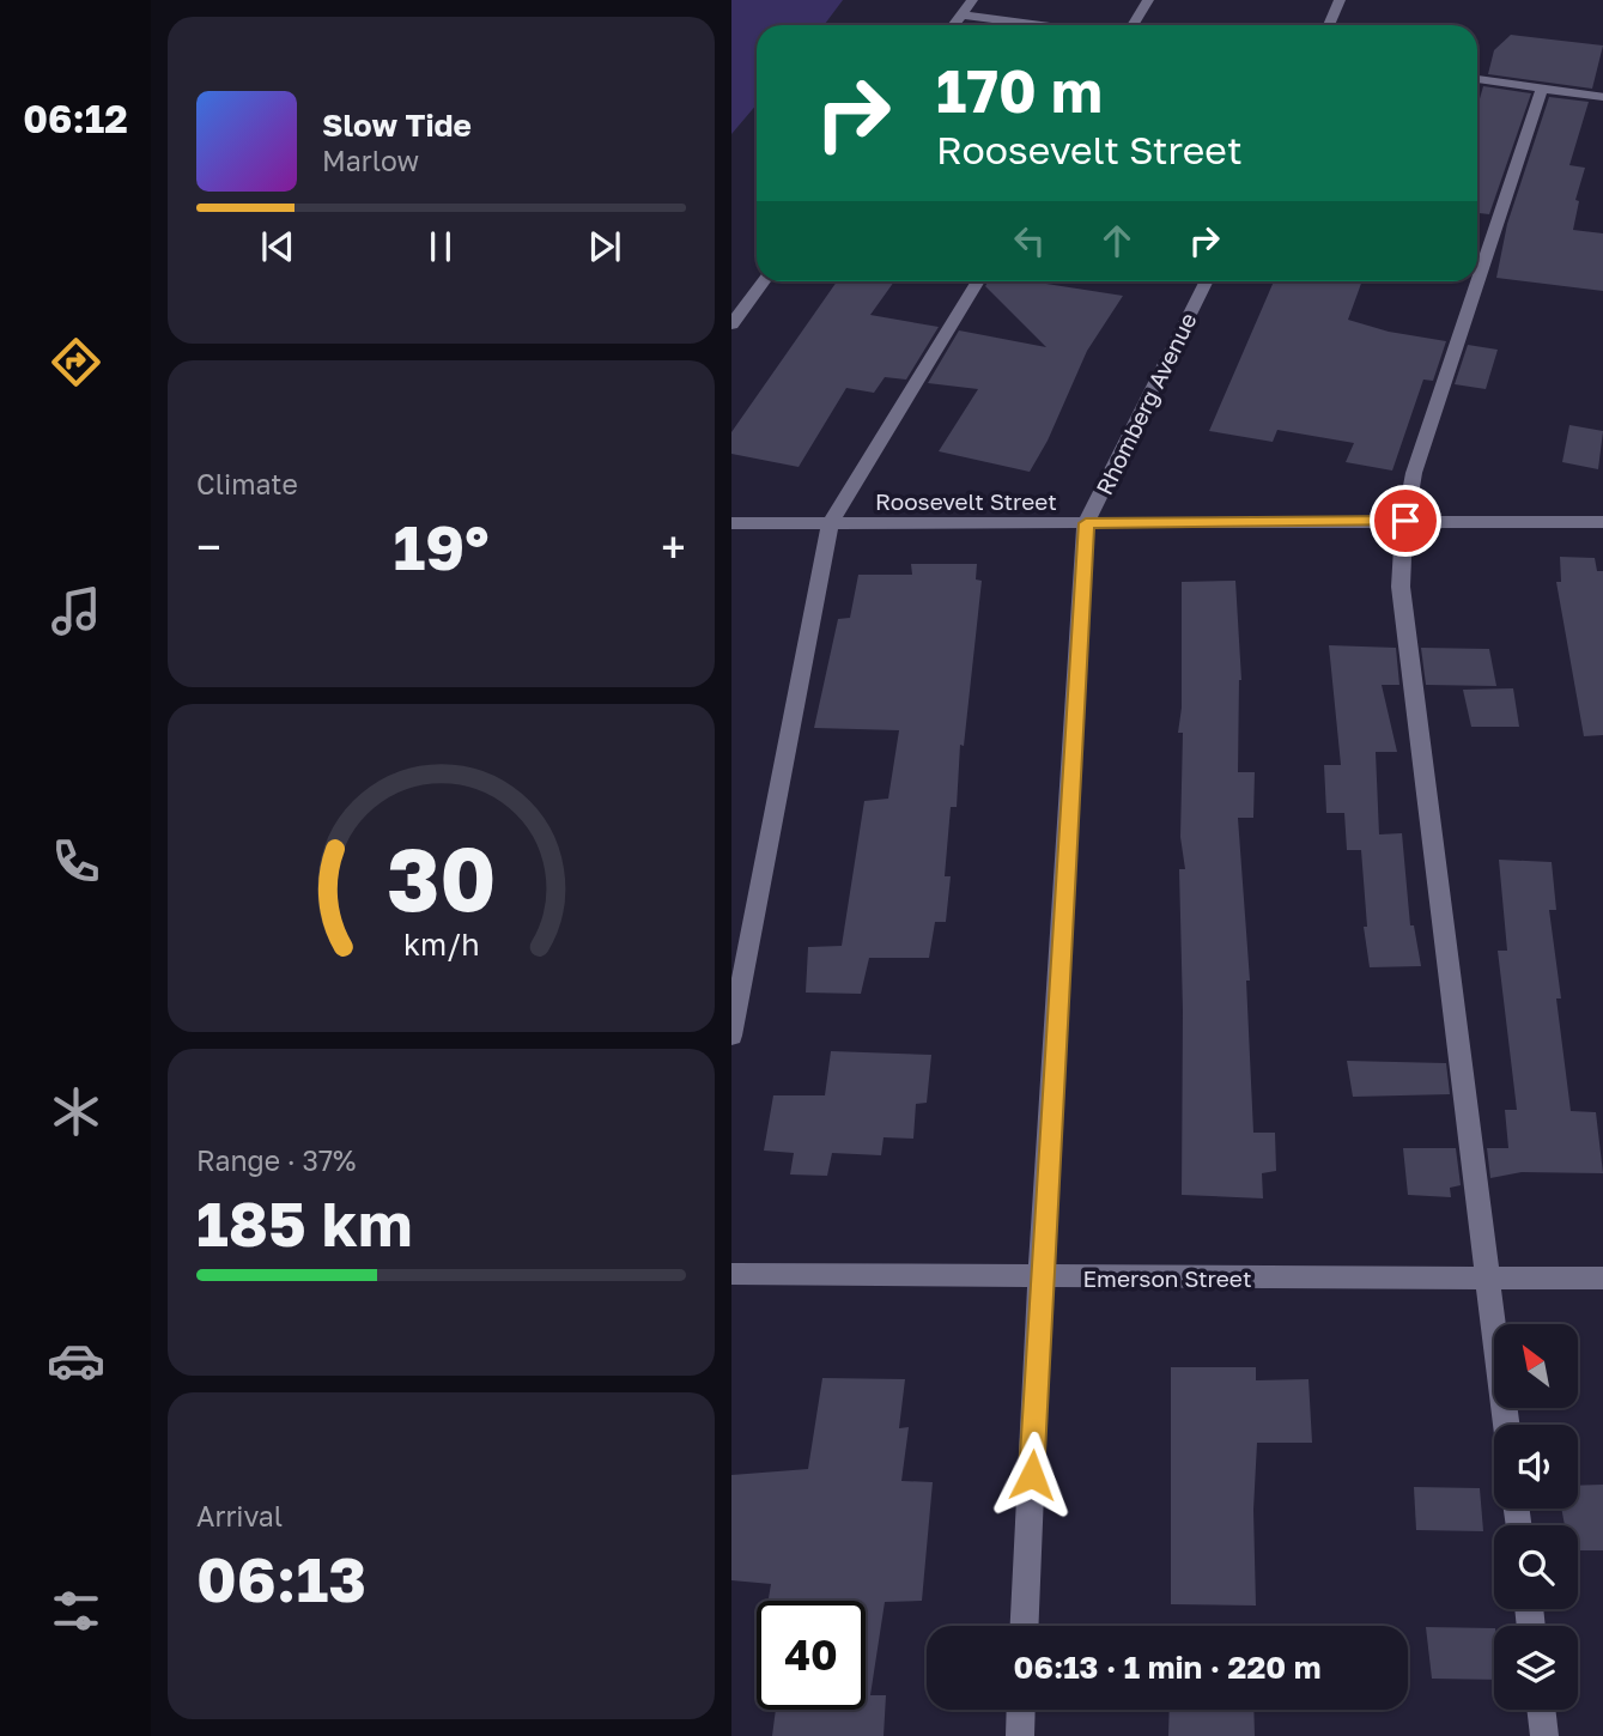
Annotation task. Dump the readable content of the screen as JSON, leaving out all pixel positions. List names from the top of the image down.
{
  "streets": {
    "street": ["Rhomberg Avenue", "Roosevelt Street", "Emerson Street"]
  },
  "crossings": [
    ["Rhomberg Avenue", "Roosevelt Street"],
    ["Rhomberg Avenue", "Emerson Street"]
  ],
  "north": "top left",
  "page": {
    "tabs": "06:12",
    "turn": ["170 m", "Roosevelt Street"],
    "song": ["Slow Tide", "Marlow"],
    "tile": [
      "Climate",
      ["Range · 37%", "185 km"],
      ["Arrival", "06:13"]
    ],
    "heat": ["−", "19°", "+"],
    "limit": "40",
    "trip": "06:13 · 1 min · 220 m",
    "gauge": ["30", "km/h"]
  }
}
